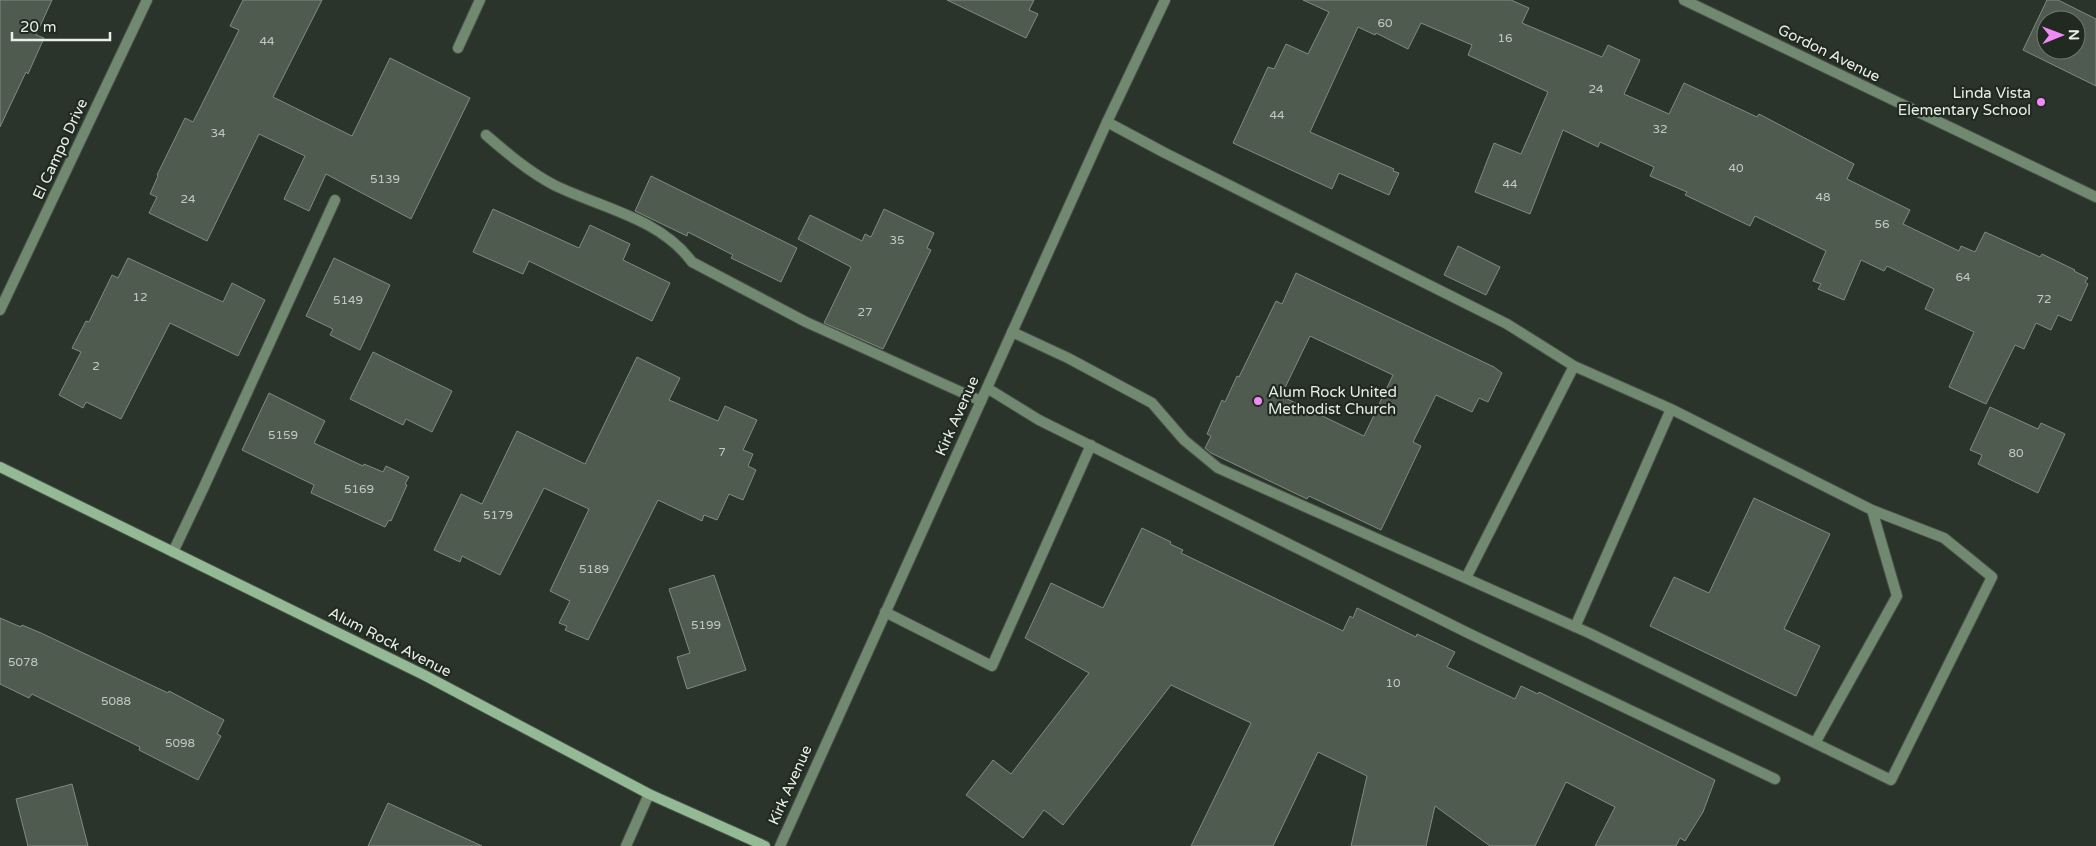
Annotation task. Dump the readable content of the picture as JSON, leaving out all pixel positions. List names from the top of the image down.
{
  "streets": {
    "main road": ["Alum Rock Avenue"],
    "street": ["Gordon Avenue", "El Campo Drive", "Kirk Avenue"]
  },
  "places": ["Linda Vista Elementary School", "Alum Rock United Methodist Church"],
  "house_numbers": [
    "60",
    "16",
    "44",
    "24",
    "44",
    "32",
    "34",
    "40",
    "5139",
    "44",
    "48",
    "24",
    "56",
    "35",
    "64",
    "12",
    "72",
    "5149",
    "27",
    "2",
    "5159",
    "7",
    "80",
    "5169",
    "5179",
    "5189",
    "5199",
    "5078",
    "10",
    "5088",
    "5098"
  ],
  "scale_bar": "20 m",
  "north": "right"
}
